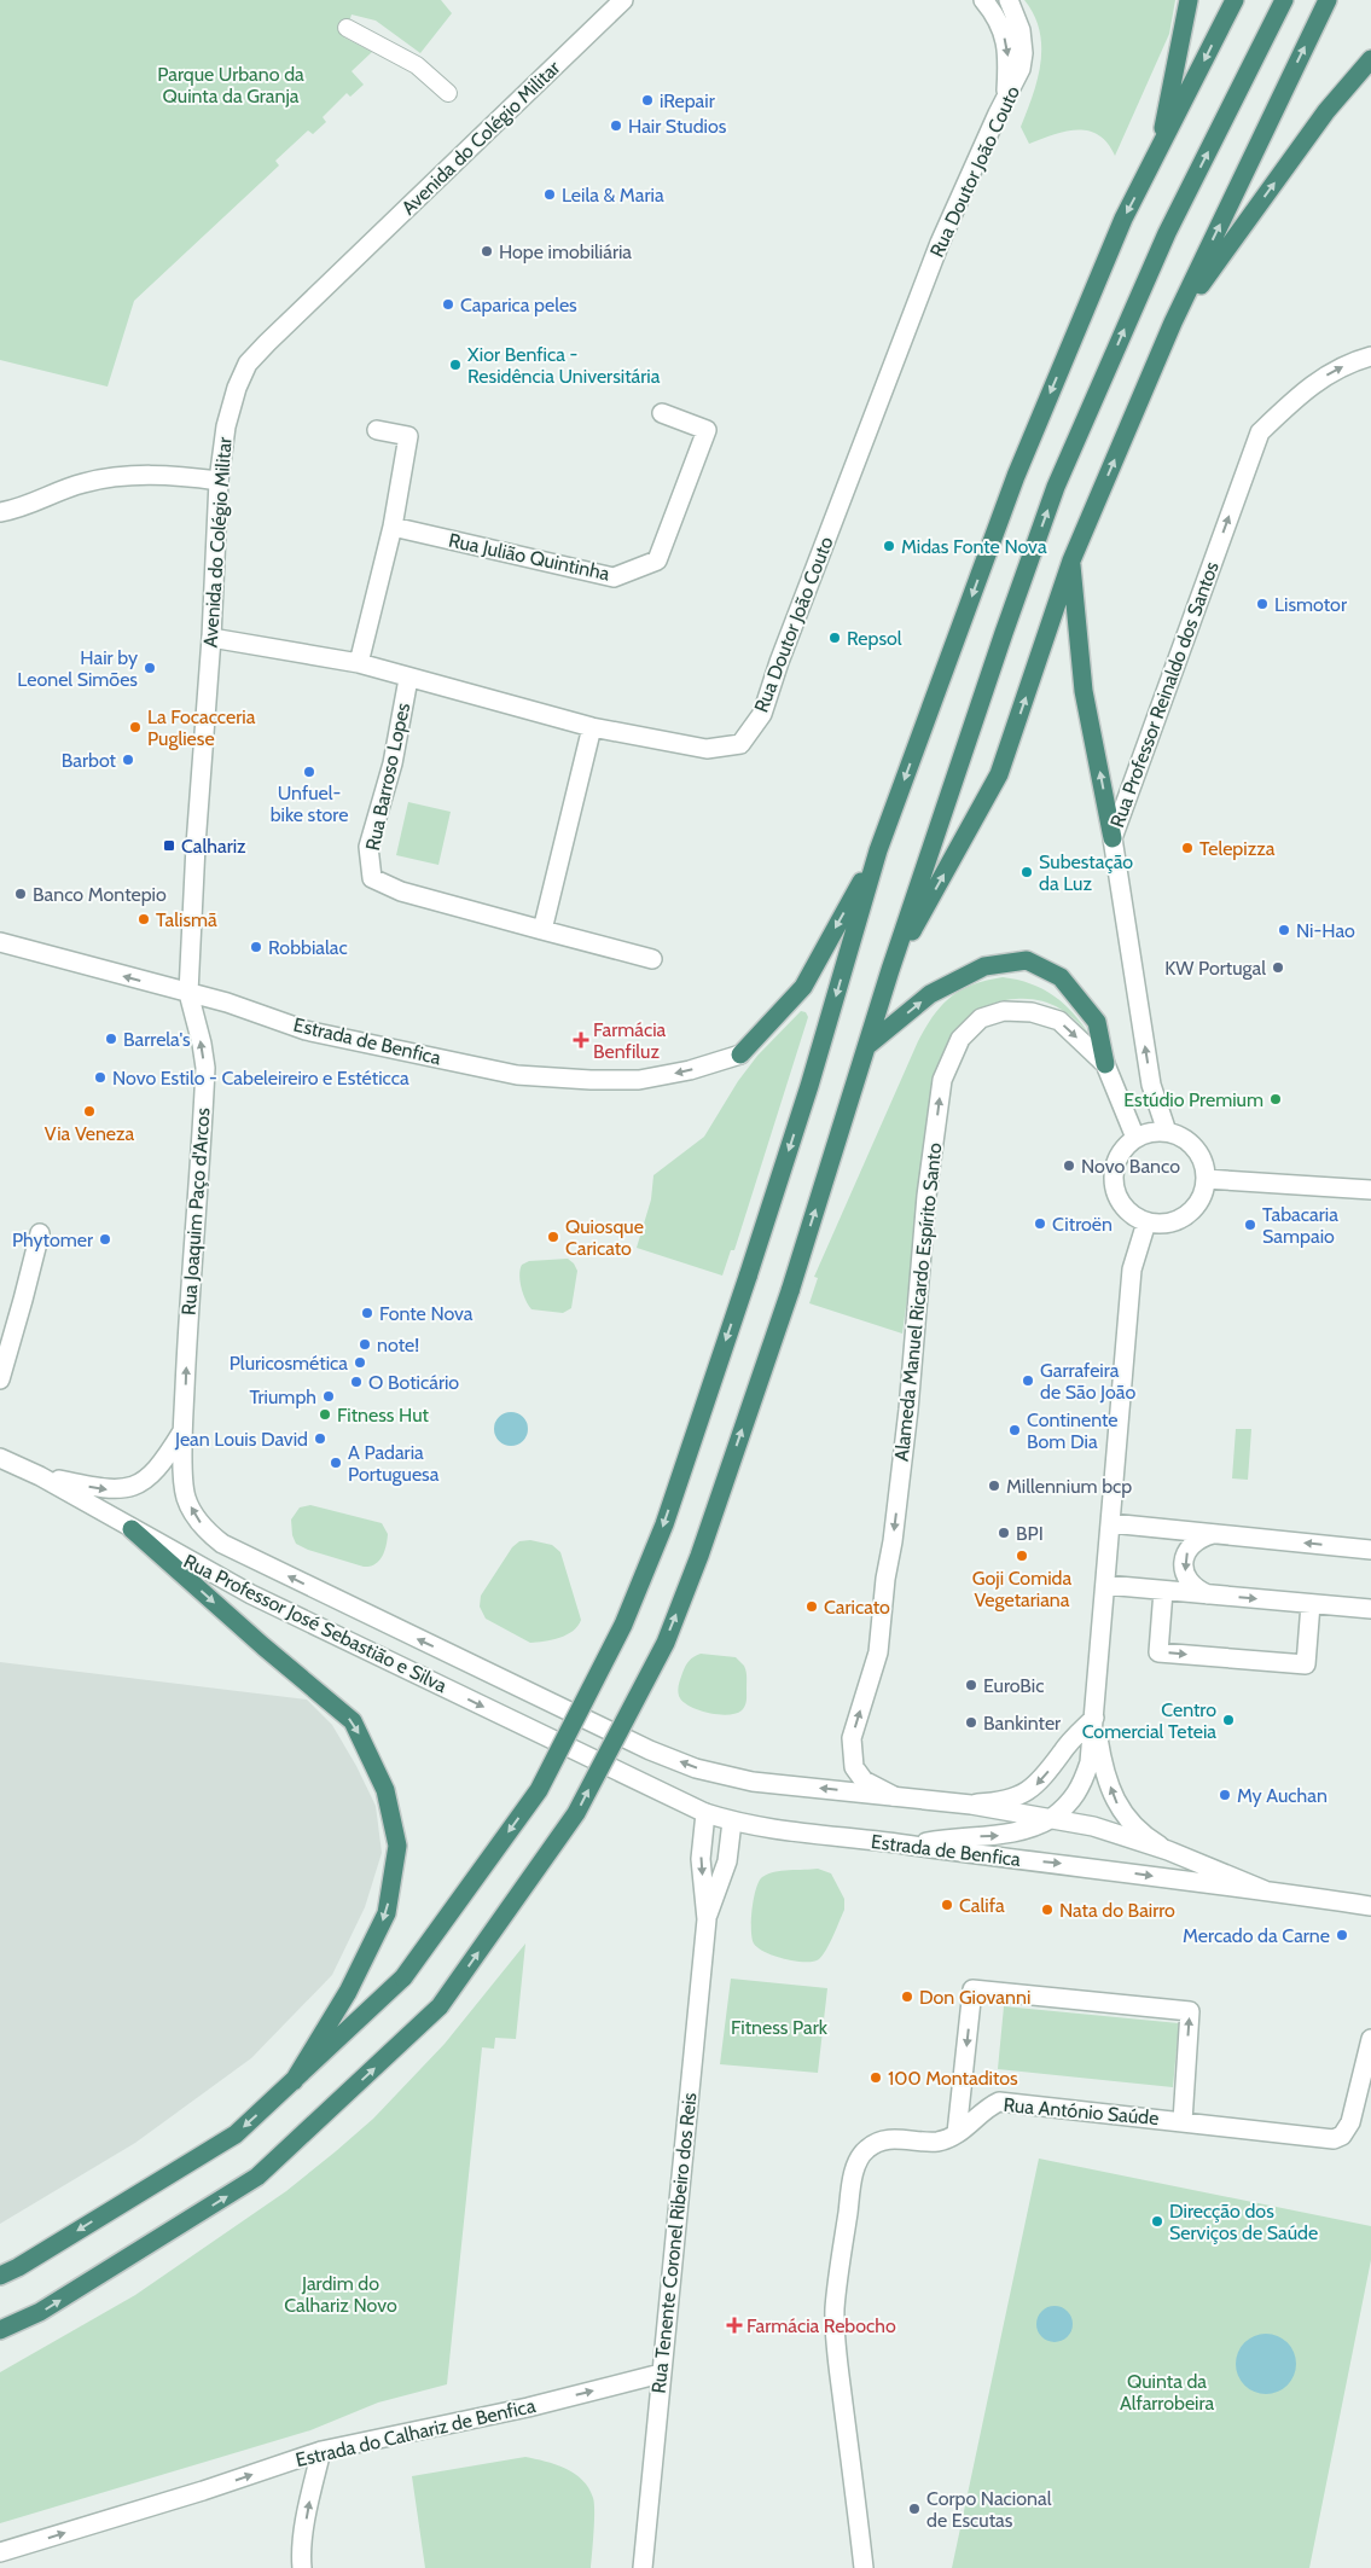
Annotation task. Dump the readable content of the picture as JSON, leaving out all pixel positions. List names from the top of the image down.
{
  "streets": {
    "street": [
      "Avenida do Colégio Militar",
      "Rua Doutor João Couto",
      "Rua Julião Quintinha",
      "Rua Professor Reinaldo dos Santos",
      "Rua Barroso Lopes",
      "Estrada de Benfica",
      "Rua Joaquim Paço d'Arcos",
      "Alameda Manuel Ricardo Espírito Santo",
      "Rua Professor José Sebastião e Silva",
      "Rua António Saúde",
      "Rua Tenente Coronel Ribeiro dos Reis",
      "Estrada do Calhariz de Benfica"
    ]
  },
  "crossings": [
    ["Avenida do Colégio Militar", "Rua Doutor João Couto"],
    ["Avenida do Colégio Militar", "Estrada de Benfica"],
    ["Avenida do Colégio Militar", "Rua Joaquim Paço d'Arcos"],
    ["Rua Doutor João Couto", "Rua Barroso Lopes"],
    ["Rua Professor Reinaldo dos Santos", "Alameda Manuel Ricardo Espírito Santo"],
    ["Estrada de Benfica", "Rua Joaquim Paço d'Arcos"],
    ["Estrada de Benfica", "Alameda Manuel Ricardo Espírito Santo"],
    ["Estrada de Benfica", "Rua Professor José Sebastião e Silva"],
    ["Estrada de Benfica", "Rua Tenente Coronel Ribeiro dos Reis"],
    ["Rua Joaquim Paço d'Arcos", "Rua Professor José Sebastião e Silva"],
    ["Rua Tenente Coronel Ribeiro dos Reis", "Estrada do Calhariz de Benfica"]
  ],
  "one_way": ["Rua Professor Reinaldo dos Santos", "Rua Joaquim Paço d'Arcos", "Estrada do Calhariz de Benfica"],
  "parks": [
    "Parque Urbano da Quinta da Granja",
    "Fitness Park",
    "Jardim do Calhariz Novo",
    "Quinta da Alfarrobeira"
  ],
  "places": {
    "other": [
      "iRepair",
      "Hair Studios",
      "Leila & Maria",
      "Hope imobiliária",
      "Caparica peles",
      "Xior Benfica - Residência Universitária",
      "Midas Fonte Nova",
      "Lismotor",
      "Repsol",
      "Hair by Leonel Simões",
      "La Focacceria Pugliese",
      "Barbot",
      "Unfuel- bike store",
      "Telepizza",
      "Subestação da Luz",
      "Banco Montepio",
      "Talismã",
      "Ni-Hao",
      "Robbialac",
      "KW Portugal",
      "Barrela's",
      "Novo Estilo - Cabeleireiro e Estéticca",
      "Estúdio Premium",
      "Via Veneza",
      "Novo Banco",
      "Citroën",
      "Tabacaria Sampaio",
      "Quiosque Caricato",
      "Phytomer",
      "Fonte Nova",
      "note!",
      "Pluricosmética",
      "Garrafeira de São João",
      "O Boticário",
      "Triumph",
      "Fitness Hut",
      "Continente Bom Dia",
      "Jean Louis David",
      "A Padaria Portuguesa",
      "Millennium bcp",
      "BPI",
      "Goji Comida Vegetariana",
      "Caricato",
      "EuroBic",
      "Centro Comercial Teteia",
      "Bankinter",
      "My Auchan",
      "Califa",
      "Nata do Bairro",
      "Mercado da Carne",
      "Don Giovanni",
      "100 Montaditos",
      "Direcção dos Serviços de Saúde",
      "Corpo Nacional de Escutas"
    ],
    "transit": ["Calhariz"],
    "health": ["Farmácia Benfiluz", "Farmácia Rebocho"]
  }
}
